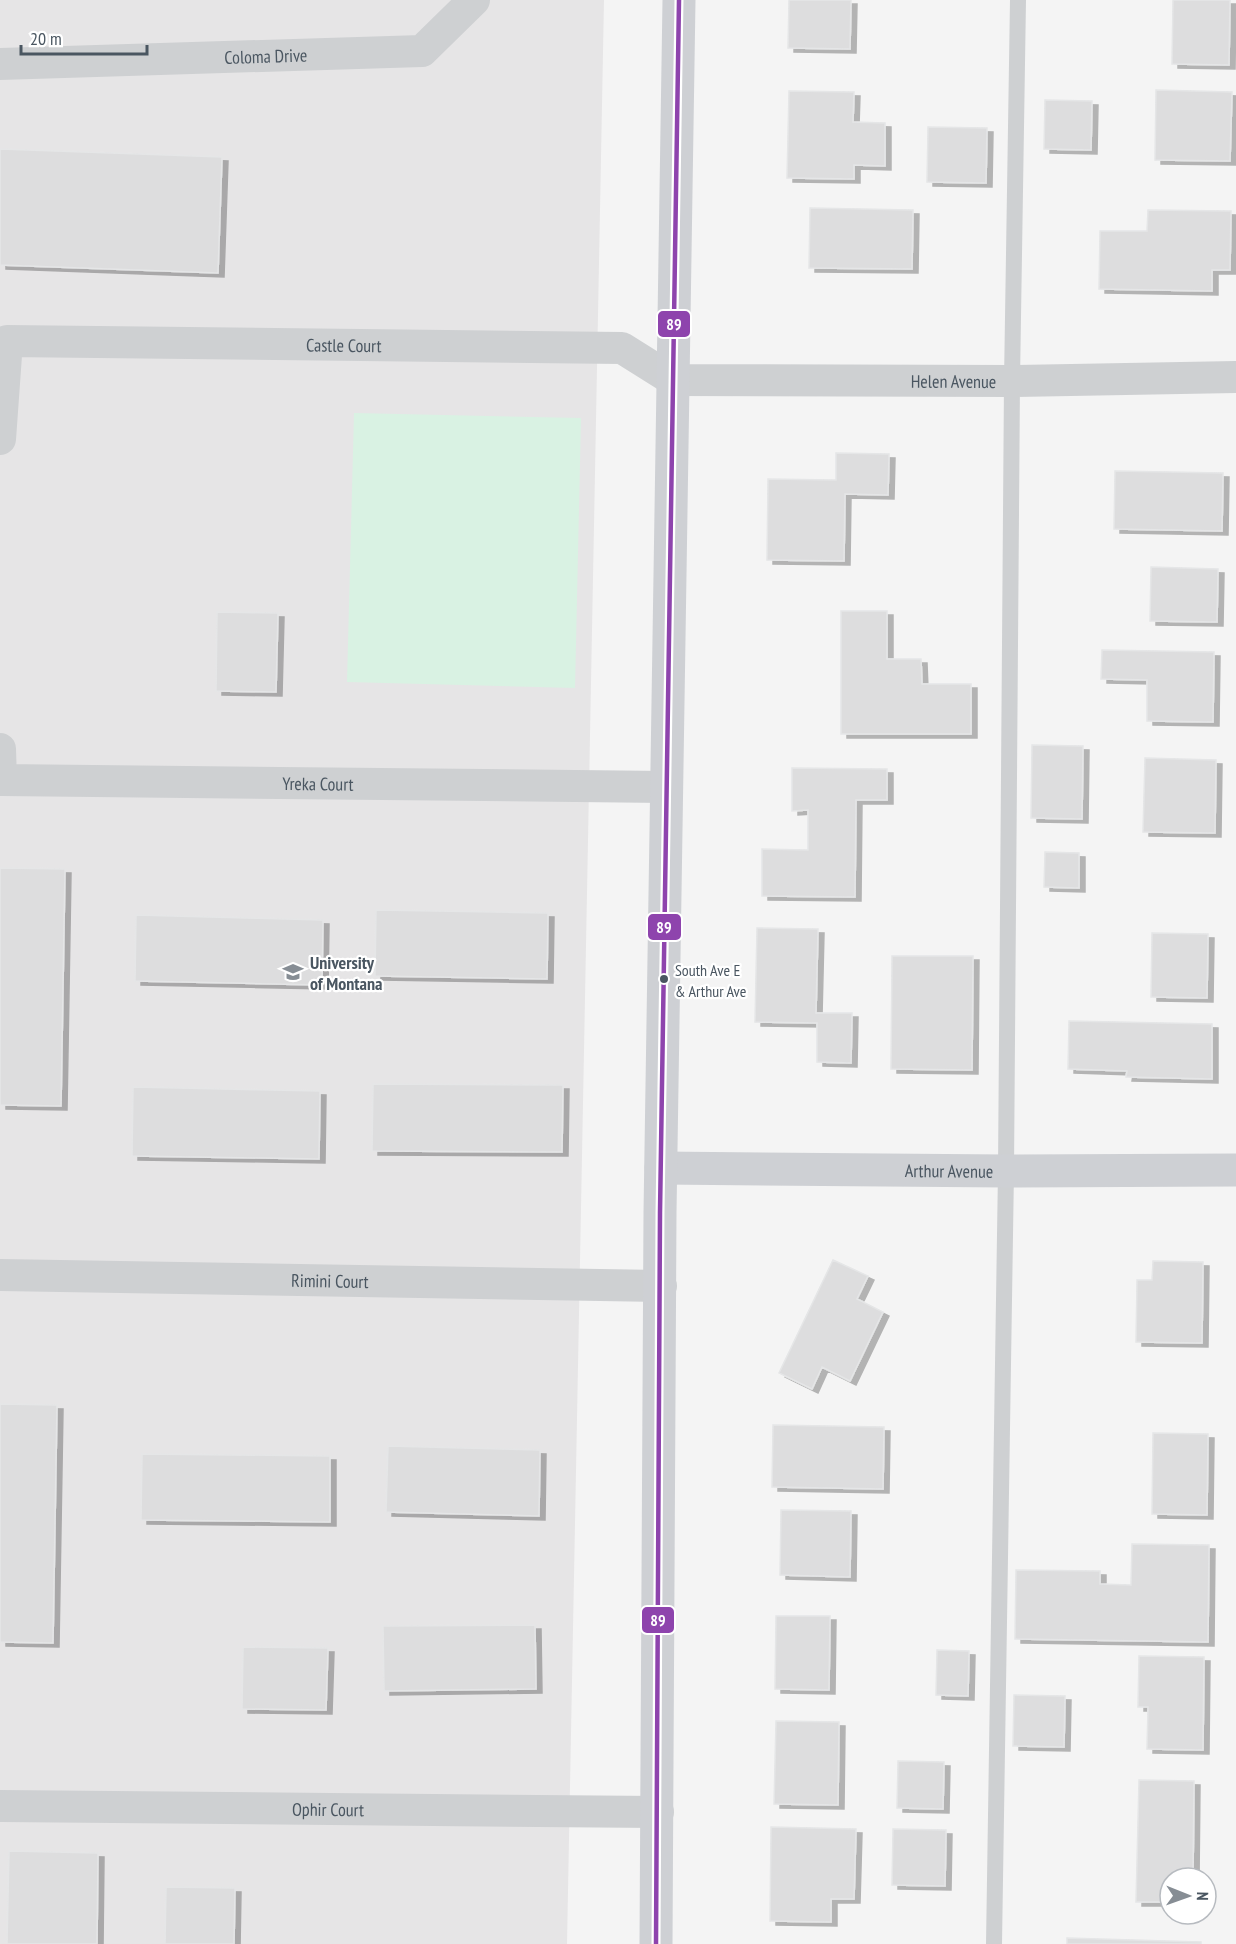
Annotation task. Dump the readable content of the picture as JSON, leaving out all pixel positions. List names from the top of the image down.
{
  "streets": {
    "street": [
      "Coloma Drive",
      "Castle Court",
      "Helen Avenue",
      "Yreka Court",
      "Arthur Avenue",
      "Rimini Court",
      "Ophir Court"
    ]
  },
  "crossings": [
    ["Castle Court", "Helen Avenue"]
  ],
  "places": {
    "school or university": ["University of Montana"],
    "other": ["South Ave E & Arthur Ave"]
  },
  "lines": ["transit line 89"],
  "scale_bar": "20 m",
  "north": "right"
}
